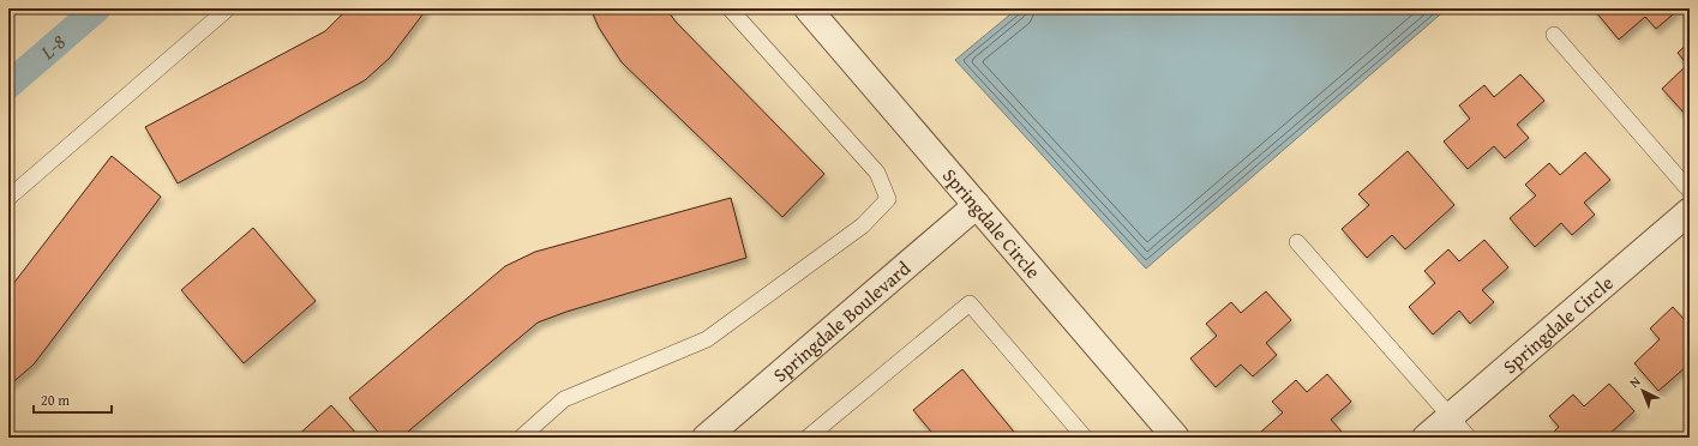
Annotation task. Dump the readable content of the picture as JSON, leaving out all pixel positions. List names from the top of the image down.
{
  "streets": {
    "street": ["Springdale Circle", "Springdale Boulevard"]
  },
  "crossings": [
    ["Springdale Circle", "Springdale Boulevard"]
  ],
  "water": ["L-8"],
  "scale_bar": "20 m",
  "north": "top left"
}
